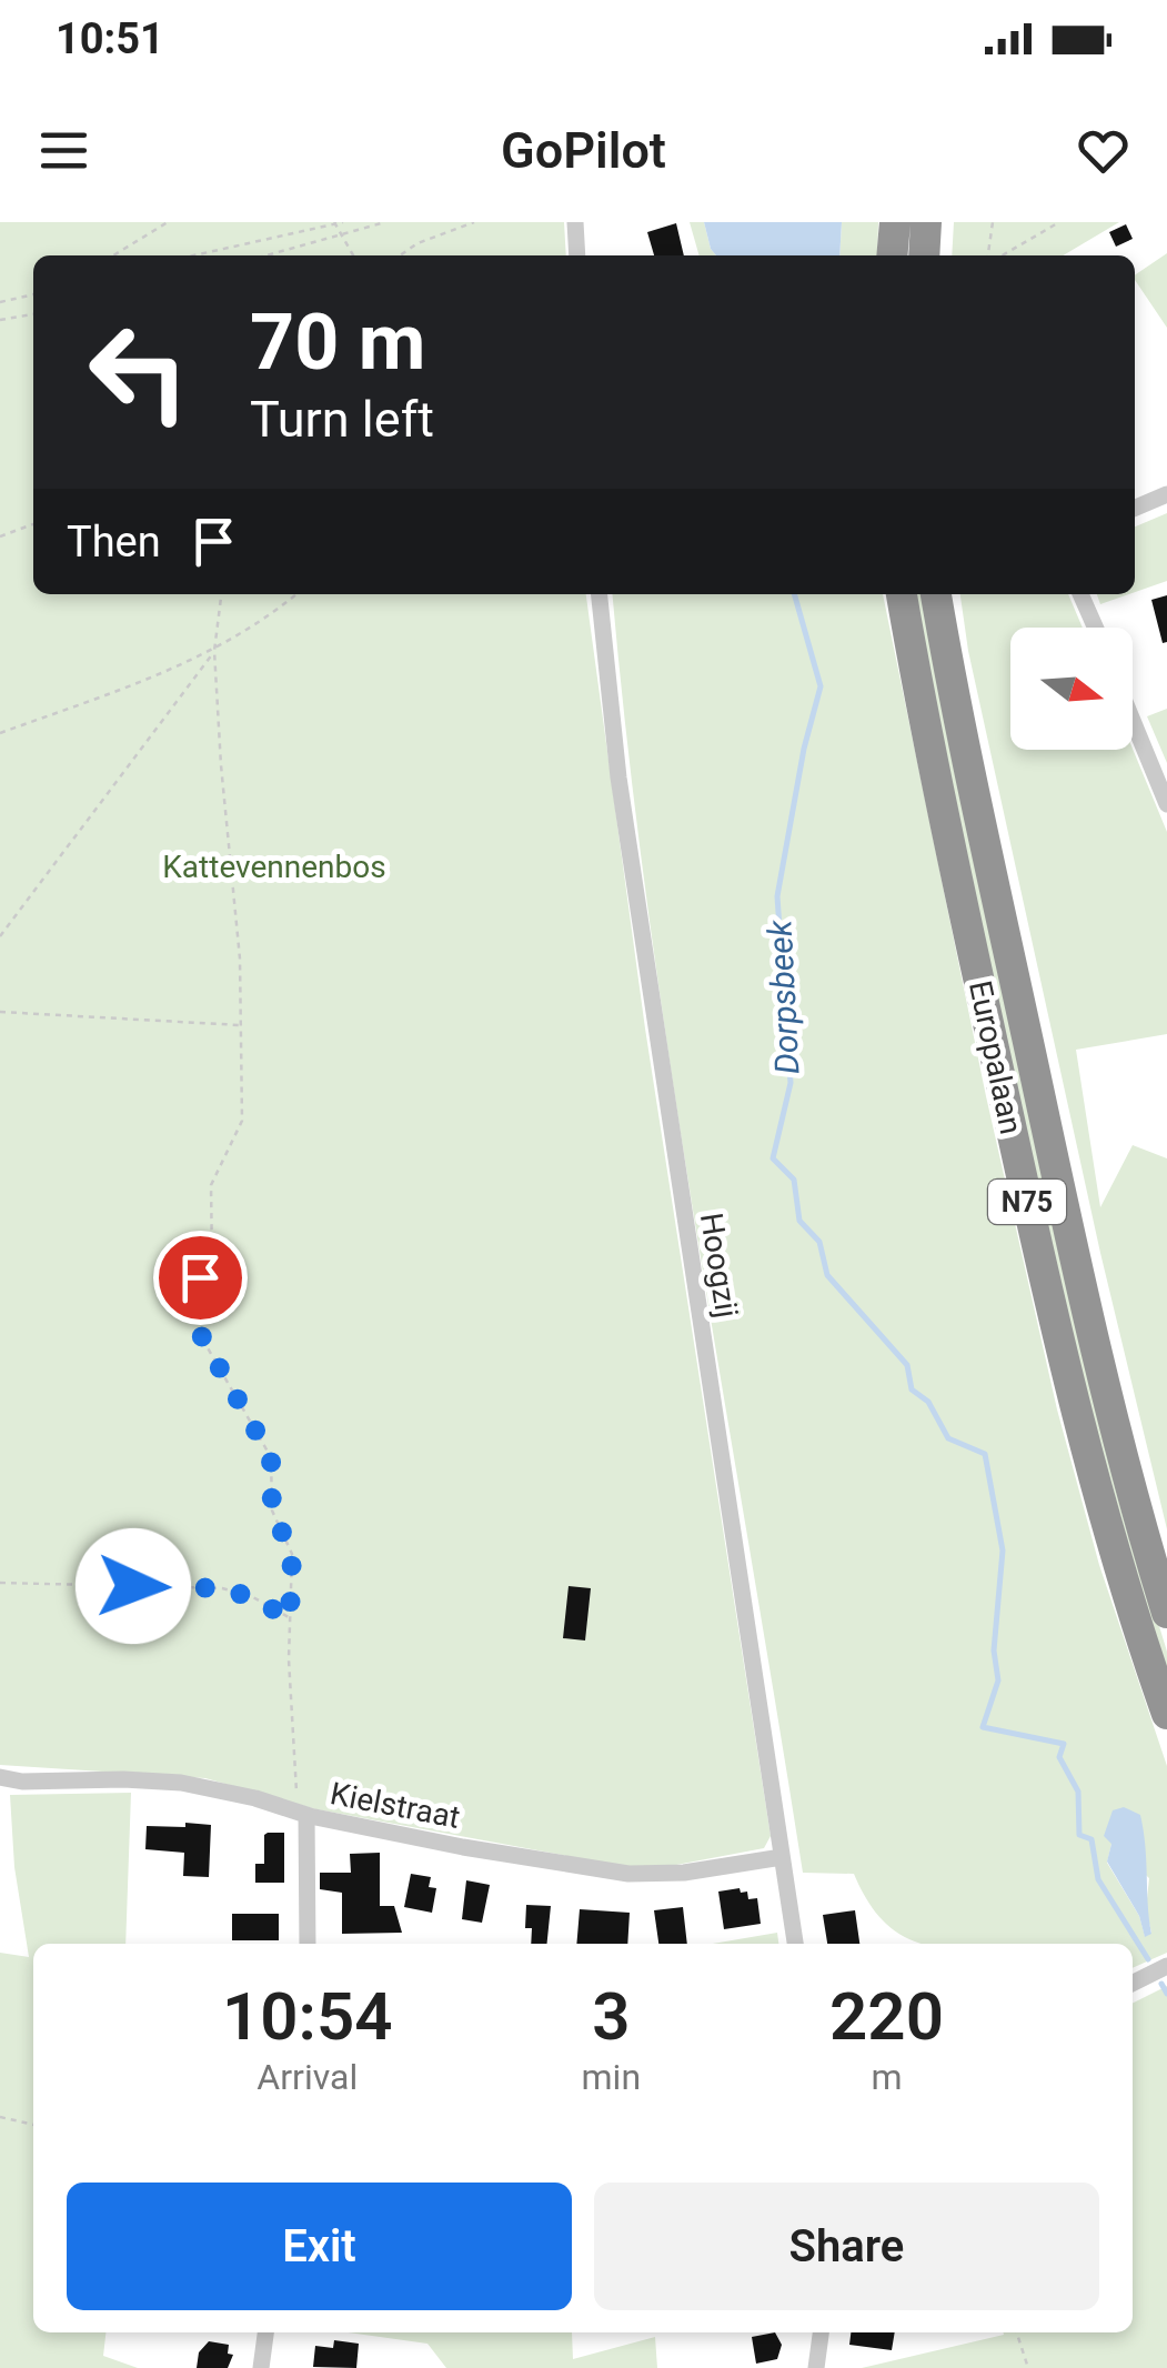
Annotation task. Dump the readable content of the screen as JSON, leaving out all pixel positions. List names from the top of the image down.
{
  "streets": {
    "highway": ["Europalaan", "N75"],
    "street": ["Hoogzij", "Kielstraat"]
  },
  "crossings": [
    ["Hoogzij", "Kielstraat"]
  ],
  "water": ["Dorpsbeek"],
  "parks": ["Kattevennenbos"],
  "north": "right",
  "page": {
    "status": "10:51",
    "header": "GoPilot",
    "turn": ["70 m", "Turn left"],
    "then": "Then",
    "eta": [
      "10:54",
      "Arrival",
      "3",
      "min",
      "220",
      "m"
    ],
    "buttons": ["Exit", "Share"]
  }
}
